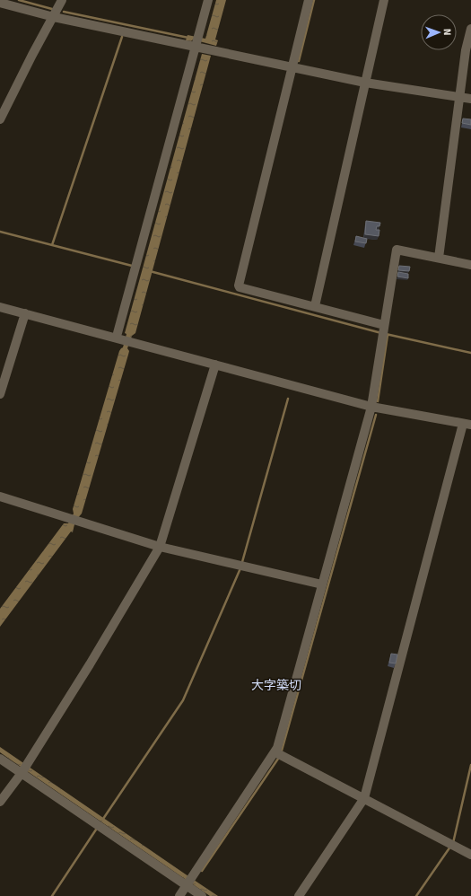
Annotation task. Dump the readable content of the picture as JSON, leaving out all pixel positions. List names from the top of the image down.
{
  "districts": ["大字築切"],
  "north": "right"
}
